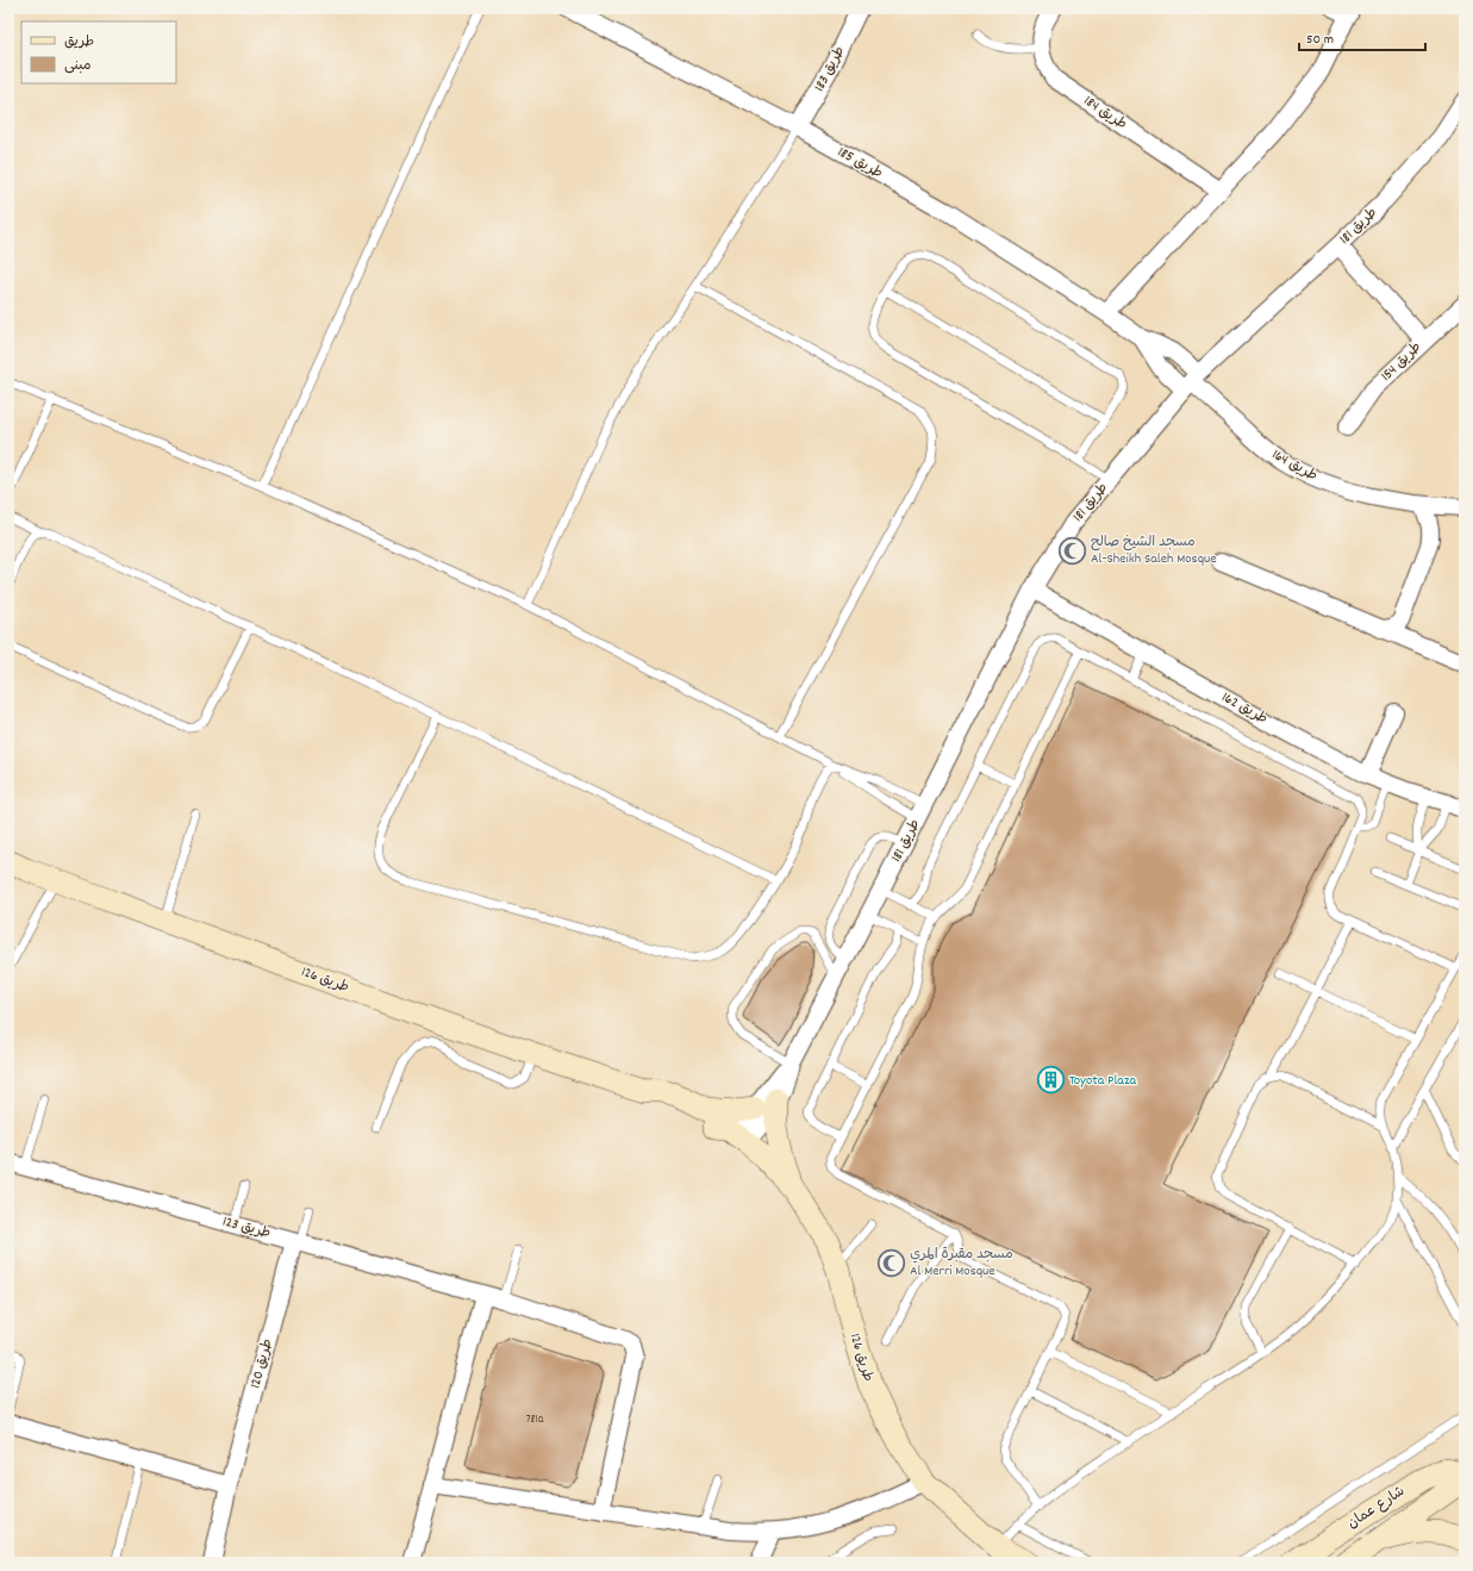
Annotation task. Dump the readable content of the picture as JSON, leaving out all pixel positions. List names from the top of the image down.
{
  "streets": {
    "street": [
      "طريق 183",
      "طريق 184",
      "طريق 185",
      "طريق 181",
      "طريق 154",
      "طريق 164",
      "طريق 162",
      "طريق 126",
      "طريق 123",
      "طريق 120",
      "شارع عمان"
    ]
  },
  "crossings": [
    ["طريق 183", "طريق 185"],
    ["طريق 185", "طريق 181"],
    ["طريق 185", "طريق 164"],
    ["طريق 181", "طريق 164"],
    ["طريق 181", "طريق 162"],
    ["طريق 181", "طريق 126"],
    ["طريق 123", "طريق 120"]
  ],
  "places": {
    "mosque": ["مسجد الشيخ صالح Al-Sheikh Saleh Mosque", "مسجد مقبرة المري Al Merri Mosque"],
    "building": ["Toyota Plaza"]
  },
  "house_numbers": ["781a"],
  "legend": ["طريق", "مبنى"],
  "scale_bar": "50 m"
}
